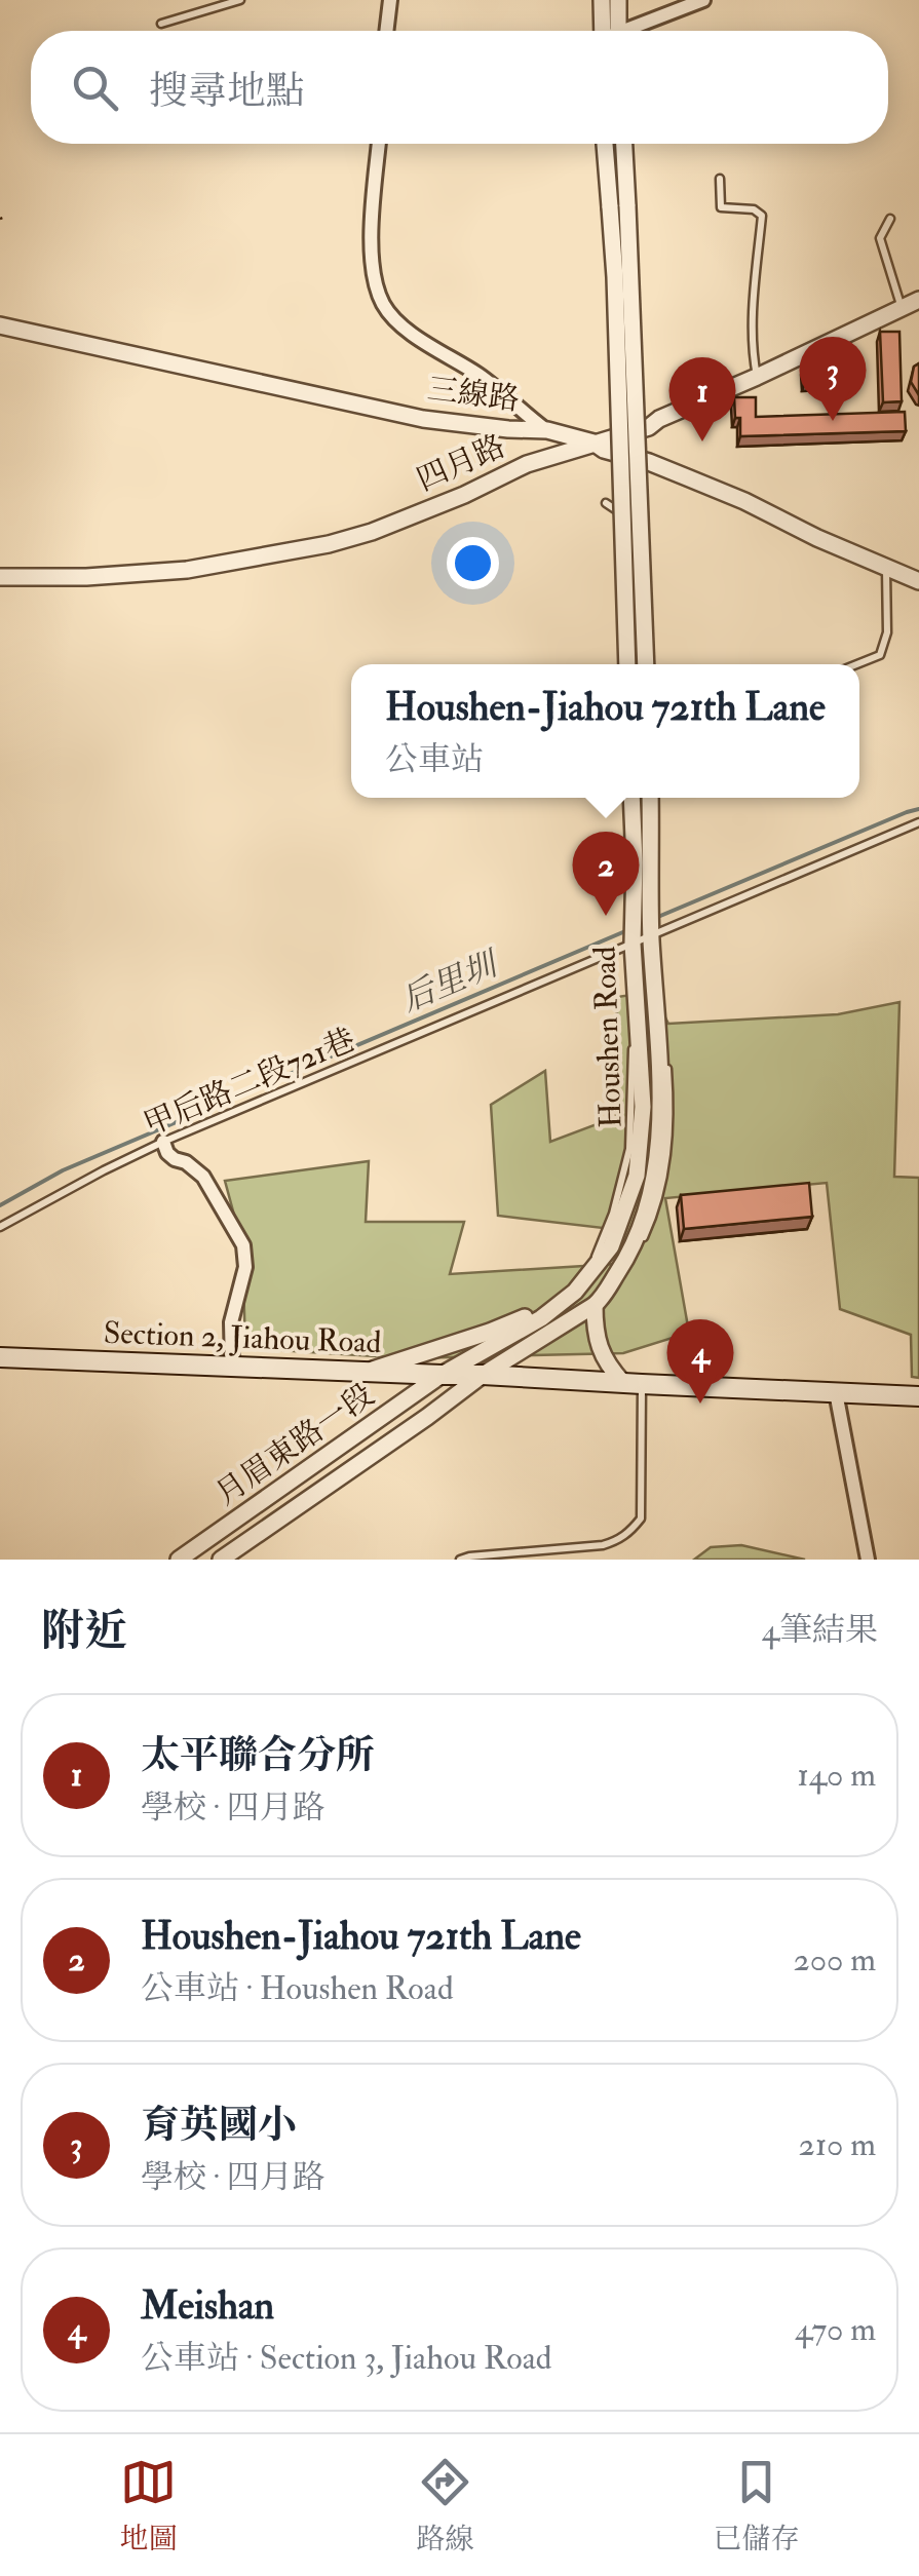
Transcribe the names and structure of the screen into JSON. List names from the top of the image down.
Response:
{
  "streets": {
    "main road": ["Section 2, Jiahou Road"],
    "street": [
      "三線路",
      "四月路",
      "Houshen Road",
      "月眉東路一段"
    ],
    "lane": ["甲后路二段721巷"]
  },
  "crossings": [
    ["三線路", "四月路"],
    ["Houshen Road", "甲后路二段721巷"],
    ["Houshen Road", "Section 2, Jiahou Road"],
    ["Houshen Road", "月眉東路一段"],
    ["Section 2, Jiahou Road", "月眉東路一段"]
  ],
  "water": ["后里圳"],
  "page": {
    "search": "搜尋地點",
    "pins": [
      "3",
      "1",
      "2",
      "4"
    ],
    "popup": ["Houshen-Jiahou 721th Lane", "公車站"],
    "heading": ["附近", "4筆結果"],
    "list": [
      {
        "mark": "1",
        "name": "太平聯合分所",
        "note": "學校 · 四月路",
        "value": "140 m"
      },
      {
        "mark": "2",
        "name": "Houshen-Jiahou 721th Lane",
        "note": "公車站 · Houshen Road",
        "value": "200 m"
      },
      {
        "mark": "3",
        "name": "育英國小",
        "note": "學校 · 四月路",
        "value": "210 m"
      },
      {
        "mark": "4",
        "name": "Meishan",
        "note": "公車站 · Section 3, Jiahou Road",
        "value": "470 m"
      }
    ],
    "nav": ["地圖", "路線", "已儲存"]
  }
}
